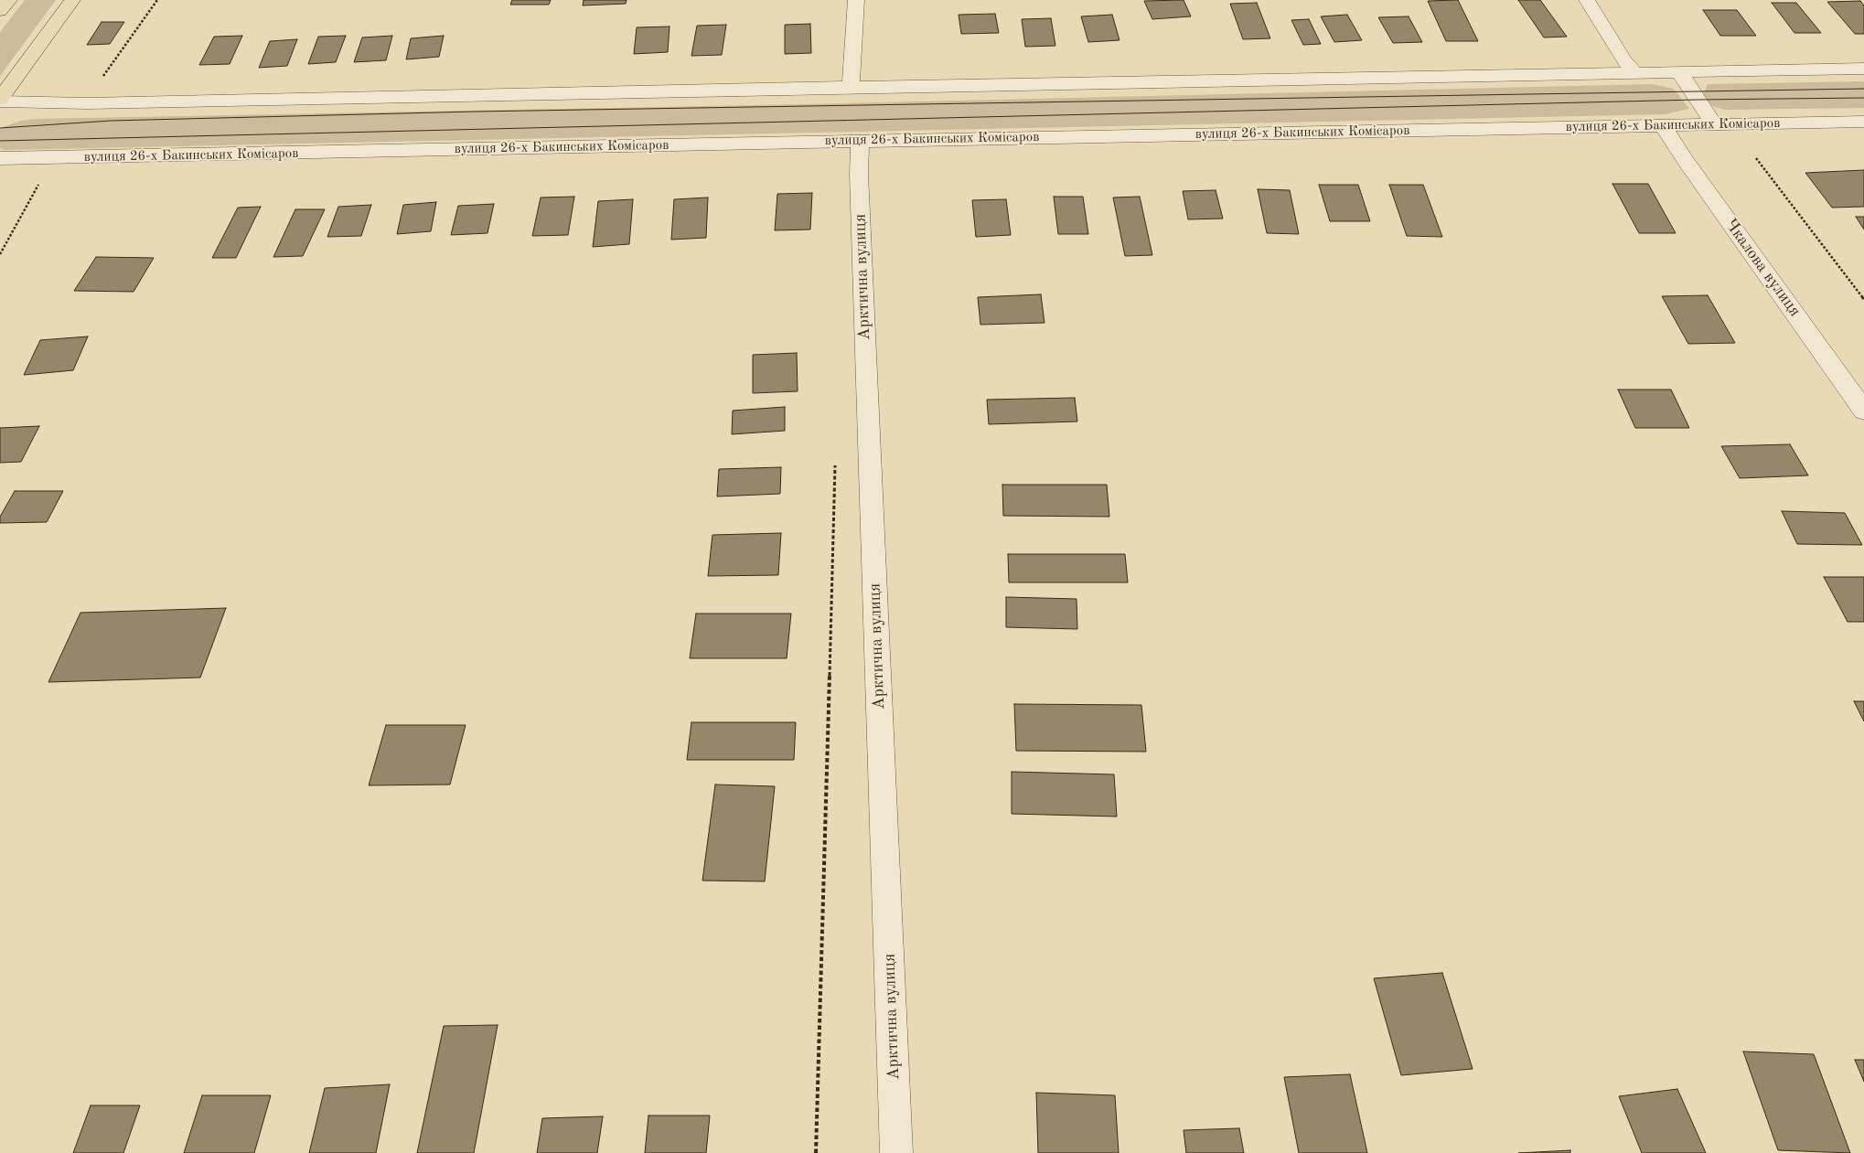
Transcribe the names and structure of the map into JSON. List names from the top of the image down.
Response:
{
  "streets": {
    "street": ["вулиця 26-х Бакинських Комісаров", "Чкалова вулиця", "Арктична вулиця"]
  },
  "crossings": [
    ["вулиця 26-х Бакинських Комісаров", "Чкалова вулиця"],
    ["вулиця 26-х Бакинських Комісаров", "Арктична вулиця"]
  ]
}
